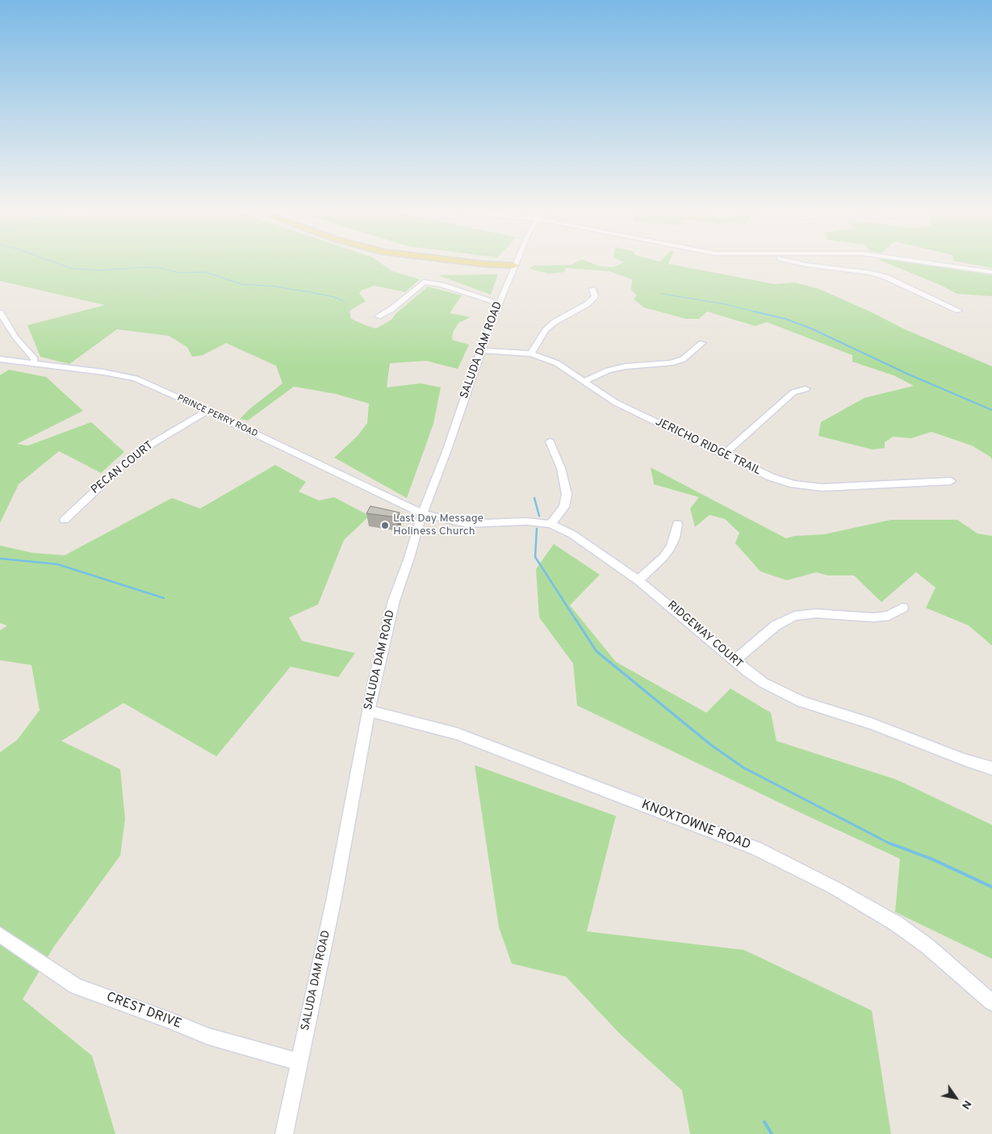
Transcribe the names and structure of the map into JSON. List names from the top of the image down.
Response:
{
  "streets": {
    "street": [
      "SALUDA DAM ROAD",
      "PRINCE PERRY ROAD",
      "JERICHO RIDGE TRAIL",
      "PECAN COURT",
      "RIDGEWAY COURT",
      "KNOXTOWNE ROAD",
      "CREST DRIVE"
    ]
  },
  "crossings": [
    ["SALUDA DAM ROAD", "PRINCE PERRY ROAD"],
    ["SALUDA DAM ROAD", "JERICHO RIDGE TRAIL"],
    ["SALUDA DAM ROAD", "RIDGEWAY COURT"],
    ["SALUDA DAM ROAD", "KNOXTOWNE ROAD"],
    ["SALUDA DAM ROAD", "CREST DRIVE"],
    ["PRINCE PERRY ROAD", "PECAN COURT"],
    ["PRINCE PERRY ROAD", "RIDGEWAY COURT"]
  ],
  "places": ["Last Day Message Holiness Church"],
  "north": "bottom right"
}
